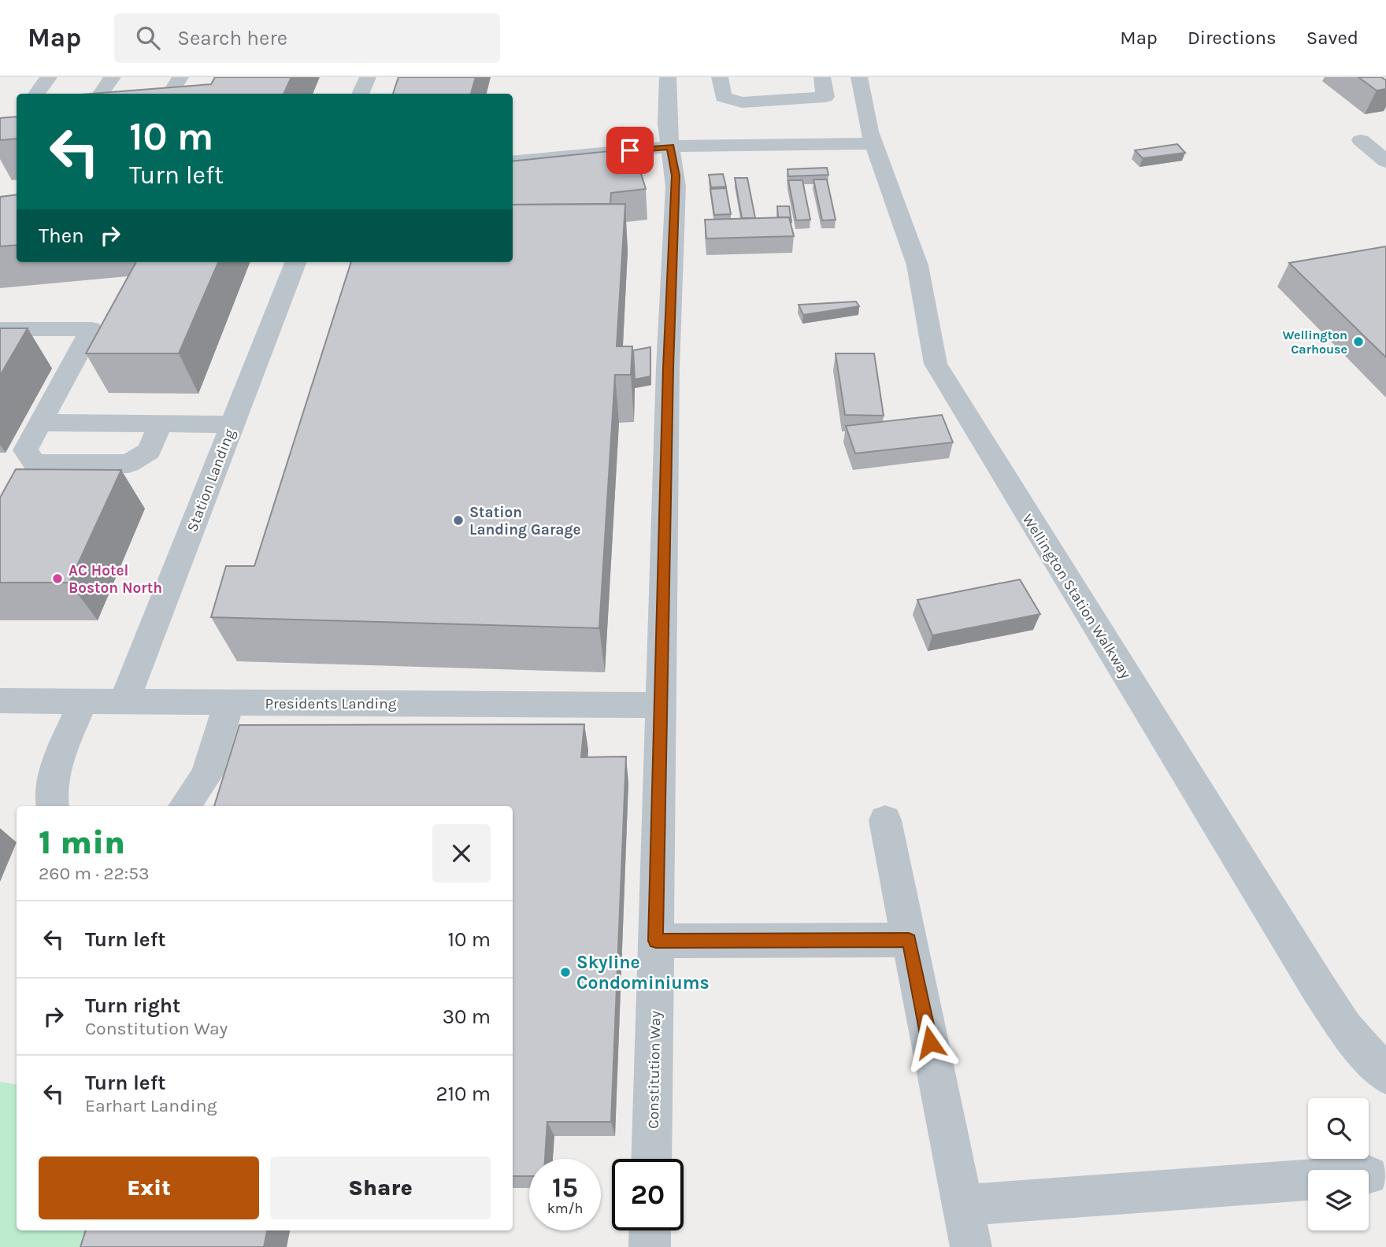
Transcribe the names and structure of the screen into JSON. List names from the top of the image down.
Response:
{
  "streets": {
    "street": [
      "Station Landing",
      "Wellington Station Walkway",
      "Presidents Landing",
      "Constitution Way"
    ]
  },
  "crossings": [
    ["Station Landing", "Presidents Landing"],
    ["Presidents Landing", "Constitution Way"]
  ],
  "places": [
    "Wellington Carhouse",
    "Station Landing Garage",
    "AC Hotel Boston North",
    "Skyline Condominiums"
  ],
  "page": {
    "header": "Map",
    "search": "Search here",
    "nav": ["Map", "Directions", "Saved"],
    "turn": ["10 m", "Turn left"],
    "then": "Then",
    "heading": ["1 min", "260 m · 22:53"],
    "list": [
      {
        "name": "Turn left",
        "value": "10 m"
      },
      {
        "name": "Turn right",
        "note": "Constitution Way",
        "value": "30 m"
      },
      {
        "name": "Turn left",
        "note": "Earhart Landing",
        "value": "210 m"
      }
    ],
    "buttons": ["Exit", "Share"],
    "speed": "15 km/h",
    "limit": "20"
  }
}
